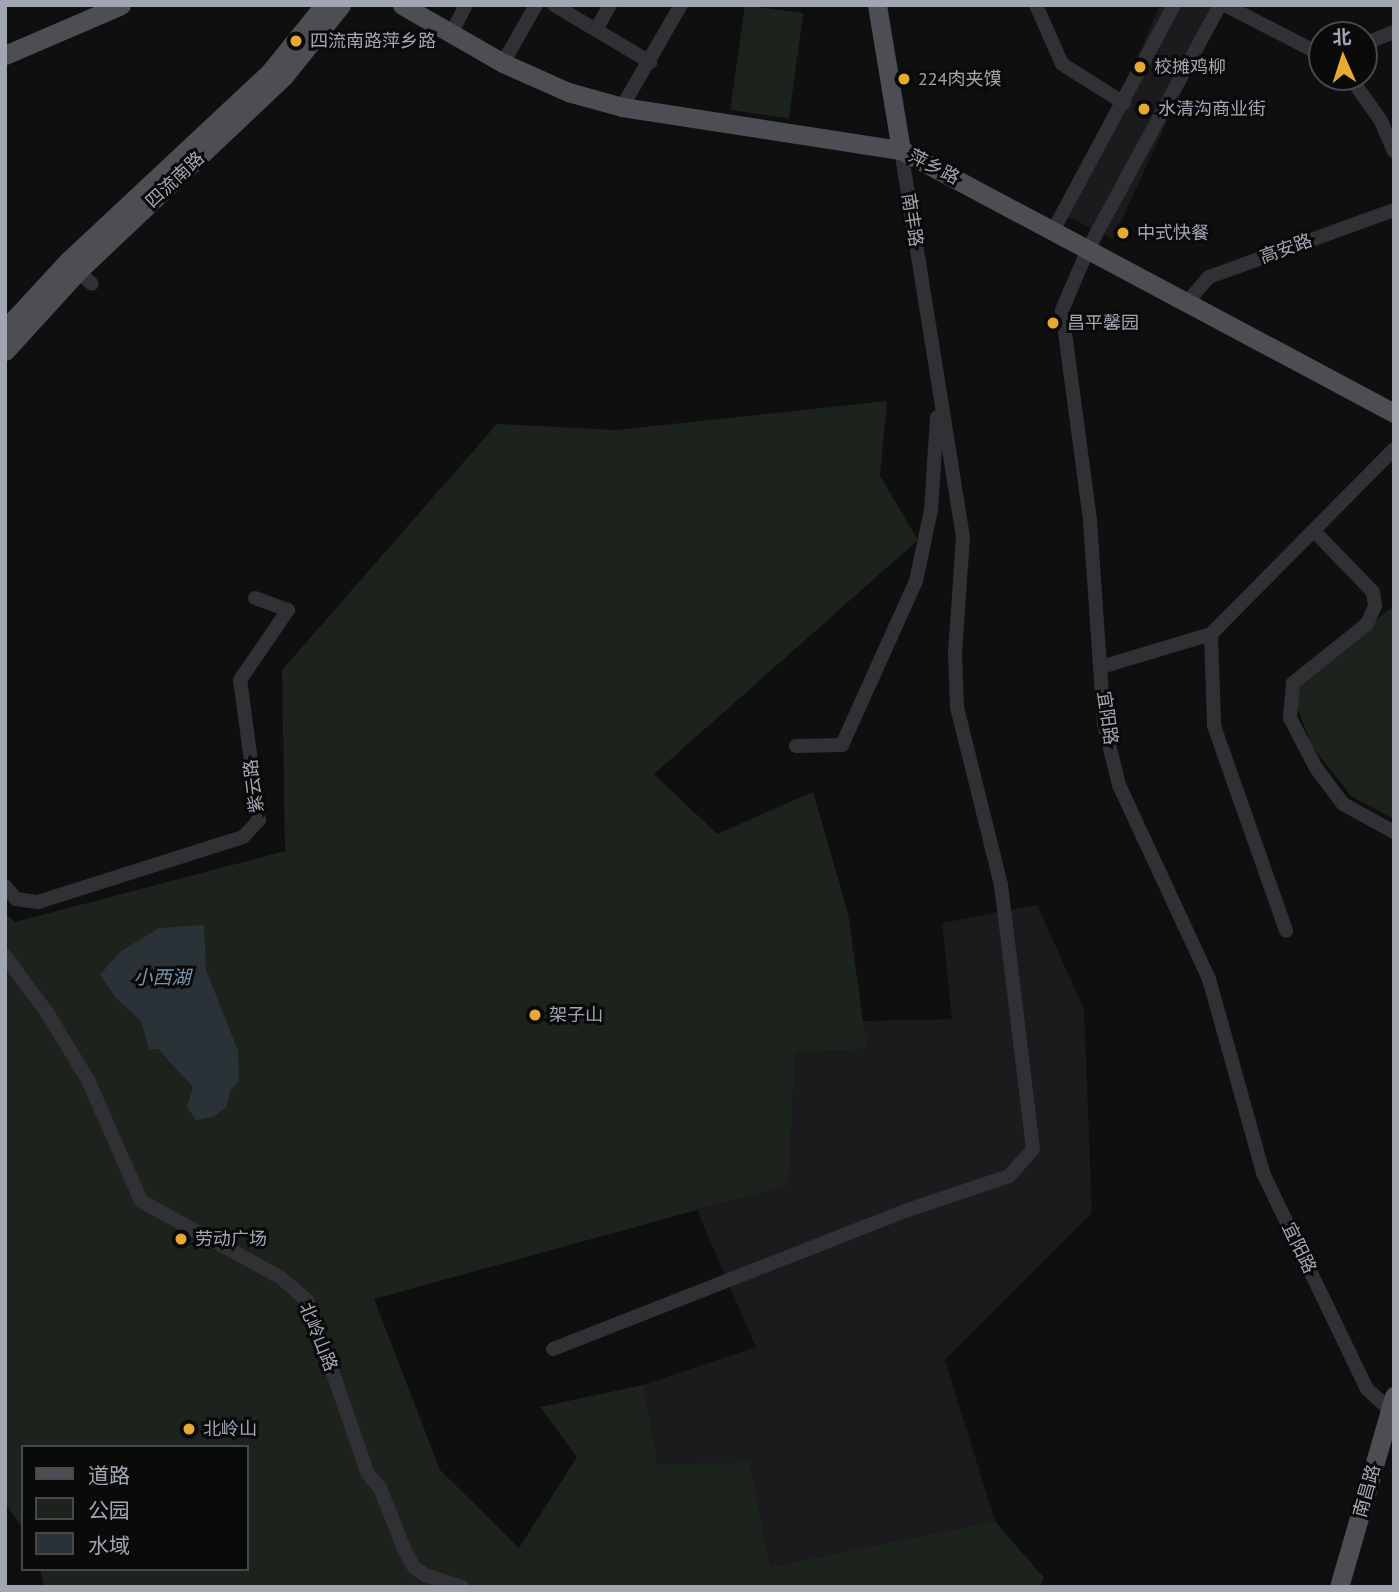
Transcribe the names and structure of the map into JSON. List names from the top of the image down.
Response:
{
  "streets": {
    "main road": [
      "萍乡路",
      "四流南路",
      "南丰路",
      "南昌路"
    ],
    "street": [
      "高安路",
      "宜阳路",
      "紫云路",
      "北岭山路"
    ]
  },
  "crossings": [
    ["萍乡路", "南丰路"],
    ["萍乡路", "高安路"],
    ["萍乡路", "宜阳路"],
    ["宜阳路", "南昌路"]
  ],
  "water": ["小西湖"],
  "places": [
    "四流南路萍乡路",
    "校摊鸡柳",
    "224肉夹馍",
    "水清沟商业街",
    "中式快餐",
    "昌平馨园",
    "架子山",
    "劳动广场",
    "北岭山"
  ],
  "legend": ["道路", "公园", "水域"],
  "north": "top"
}
